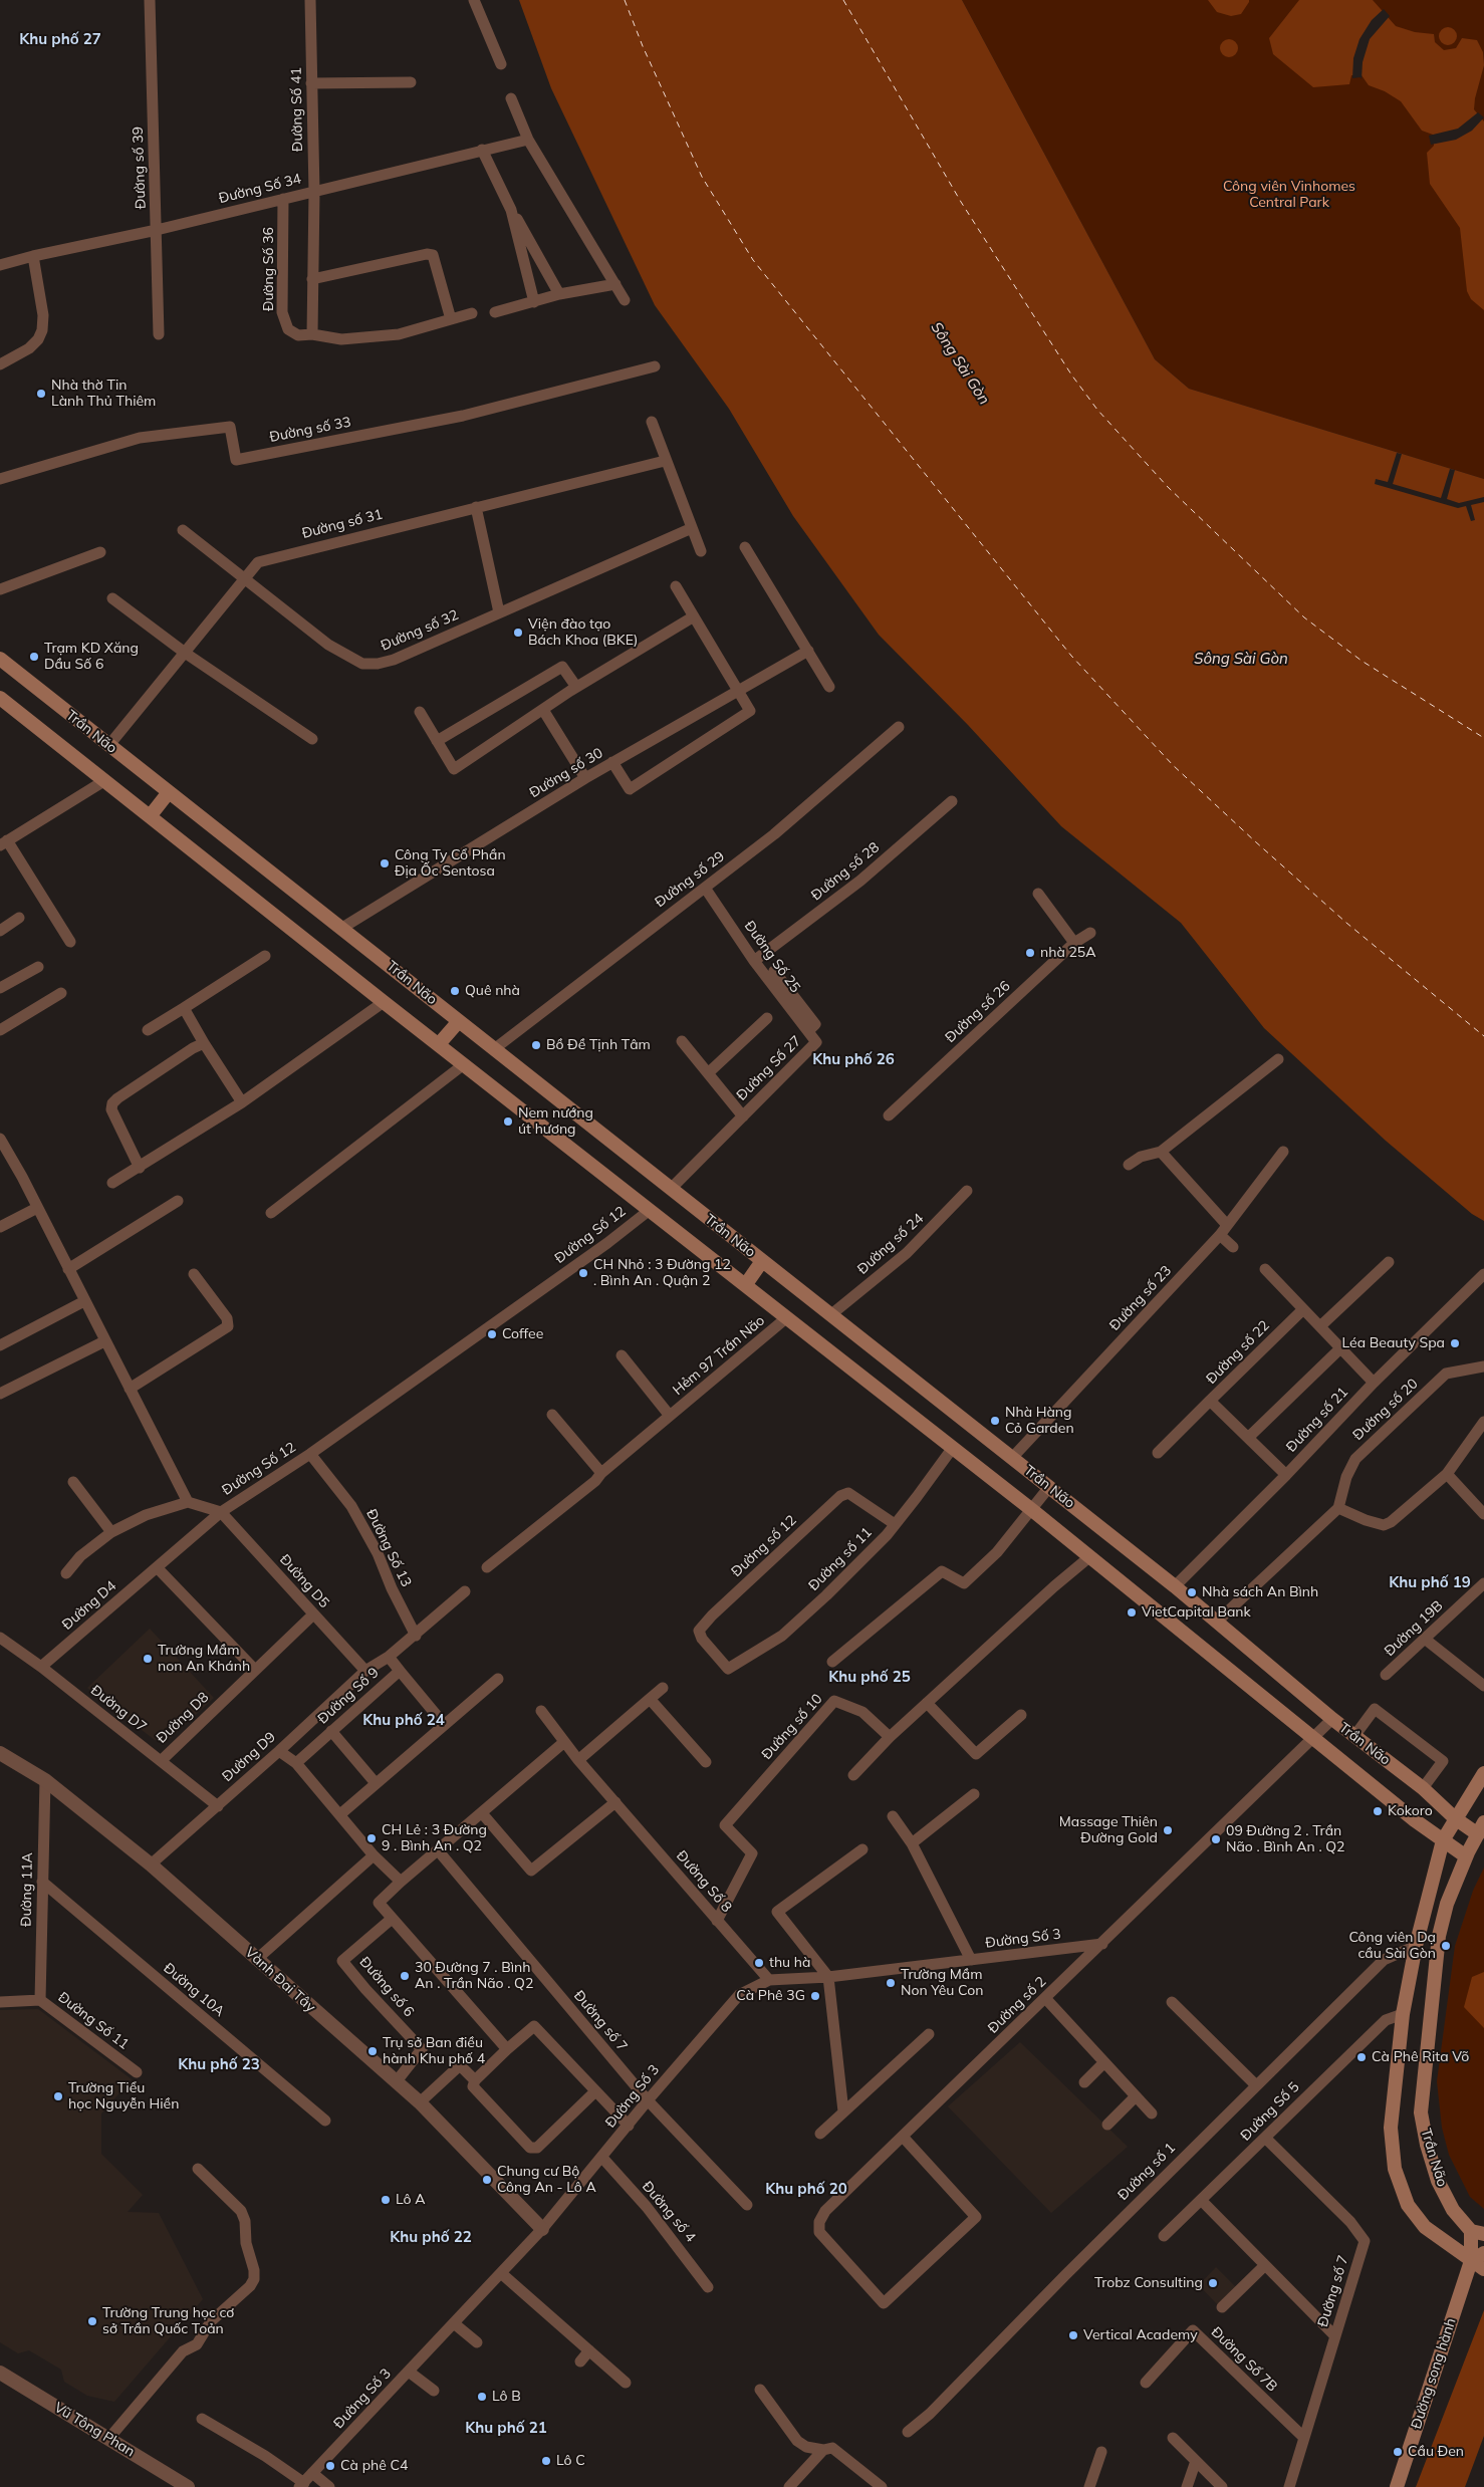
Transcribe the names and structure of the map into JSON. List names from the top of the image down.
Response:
{
  "streets": {
    "main road": ["Trần Não", "Đường song hành"],
    "street": [
      "Đường Số 41",
      "Đường số 39",
      "Đường Số 34",
      "Đường Số 36",
      "Đường số 33",
      "Đường số 31",
      "Đường số 32",
      "Đường số 30",
      "Đường số 28",
      "Đường số 29",
      "Đường Số 25",
      "Đường số 26",
      "Đường Số 27",
      "Đường Số 12",
      "Đường số 24",
      "Đường số 23",
      "Đường số 22",
      "Hẻm 97 Trần Não",
      "Đường số 20",
      "Đường số 21",
      "Đường số 12",
      "Đường Số 13",
      "Đường số 11",
      "Đường D5",
      "Đường D4",
      "Đường 19B",
      "Đường Số 9",
      "Đường D7",
      "Đường D8",
      "Đường số 10",
      "Đường D9",
      "Đường Số 8",
      "Đường 11A",
      "Đường Số 3",
      "Vành Đai Tây",
      "Đường số 6",
      "Đường 10A",
      "Đường số 2",
      "Đường Số 11",
      "Đường số 7",
      "Đường Số 5",
      "Đường số 1",
      "Đường số 4",
      "Đường Số 7B",
      "Vũ Tông Phan"
    ]
  },
  "crossings": [
    ["Đường Số 41", "Đường Số 34"],
    ["Đường Số 41", "Đường Số 36"],
    ["Đường số 39", "Đường Số 34"],
    ["Đường Số 34", "Đường Số 36"],
    ["Đường số 31", "Đường số 32"],
    ["Đường số 31", "Trần Não"],
    ["Trần Não", "Đường số 30"],
    ["Trần Não", "Đường số 29"],
    ["Trần Não", "Đường Số 27"],
    ["Trần Não", "Đường Số 12"],
    ["Trần Não", "Đường số 24"],
    ["Trần Não", "Đường số 23"],
    ["Trần Não", "Hẻm 97 Trần Não"],
    ["Trần Não", "Đường số 21"],
    ["Trần Não", "Đường số 11"],
    ["Trần Não", "Đường số 2"],
    ["Trần Não", "Đường song hành"],
    ["Đường số 28", "Đường Số 25"],
    ["Đường số 29", "Đường Số 25"],
    ["Đường Số 25", "Đường Số 27"],
    ["Đường Số 12", "Đường Số 13"],
    ["Đường Số 12", "Đường D5"],
    ["Đường Số 12", "Đường D4"],
    ["Đường số 22", "Đường số 21"],
    ["Đường số 12", "Đường số 11"],
    ["Đường Số 13", "Đường Số 9"],
    ["Đường D5", "Đường D4"],
    ["Đường D5", "Đường D8"],
    ["Đường D5", "Đường D9"],
    ["Đường D4", "Đường D7"],
    ["Đường Số 9", "Đường D9"],
    ["Đường D7", "Đường D8"],
    ["Đường D7", "Đường D9"],
    ["Đường số 10", "Đường Số 8"],
    ["Đường D9", "Vành Đai Tây"],
    ["Đường Số 8", "Đường Số 3"],
    ["Đường 11A", "Vành Đai Tây"],
    ["Đường 11A", "Đường 10A"],
    ["Đường 11A", "Đường Số 11"],
    ["Đường Số 3", "Vành Đai Tây"],
    ["Đường Số 3", "Đường số 2"],
    ["Đường Số 3", "Đường số 7"],
    ["Đường Số 3", "Đường số 4"],
    ["Vành Đai Tây", "Đường số 6"],
    ["Đường số 7", "Đường Số 5"],
    ["Đường số 7", "Đường Số 7B"]
  ],
  "districts": [
    "Khu phố 27",
    "Khu phố 26",
    "Khu phố 19",
    "Khu phố 25",
    "Khu phố 24",
    "Khu phố 23",
    "Khu phố 20",
    "Khu phố 22",
    "Khu phố 21"
  ],
  "water": ["Sông Sài Gòn"],
  "parks": ["Công viên Vinhomes Central Park"],
  "places": [
    "Nhà thờ Tin Lành Thủ Thiêm",
    "Viện đào tạo Bách Khoa (BKE)",
    "Trạm KD Xăng Dầu Số 6",
    "Công Ty Cổ Phần Địa Ốc Sentosa",
    "nhà 25A",
    "Quê nhà",
    "Bồ Đề Tịnh Tâm",
    "Nem nướng út hương",
    "CH Nhỏ : 3 Đường 12 . Bình An . Quận 2",
    "Coffee",
    "Léa Beauty Spa",
    "Nhà Hàng Cỏ Garden",
    "Nhà sách An Bình",
    "VietCapital Bank",
    "Trường Mầm non An Khánh",
    "Kokoro",
    "Massage Thiên Đường Gold",
    "CH Lẻ : 3 Đường 9 . Bình An . Q2",
    "09 Đường 2 . Trần Não . Bình An . Q2",
    "Công viên Dạ cầu Sài Gòn",
    "thu hà",
    "30 Đường 7 . Bình An . Trần Não . Q2",
    "Trường Mầm Non Yêu Con",
    "Cà Phê 3G",
    "Trụ sở Ban điều hành Khu phố 4",
    "Cà Phê Rita Võ",
    "Trường Tiểu học Nguyễn Hiền",
    "Chung cư Bộ Công An - Lô A",
    "Lô A",
    "Trobz Consulting",
    "Trường Trung học cơ sở Trần Quốc Toản",
    "Vertical Academy",
    "Lô B",
    "Cầu Đen",
    "Lô C",
    "Cà phê C4"
  ]
}
